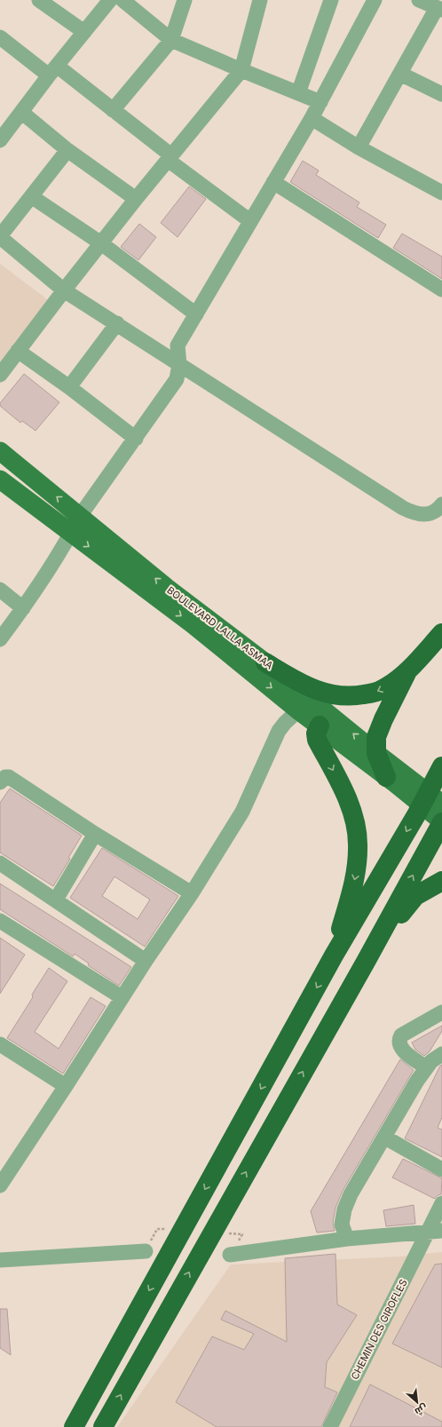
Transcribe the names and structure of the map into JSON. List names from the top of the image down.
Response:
{
  "streets": {
    "main road": ["BOULEVARD LALLA ASMAA"],
    "street": ["CHEMIN DES GIROFLES"]
  },
  "north": "bottom right"
}
